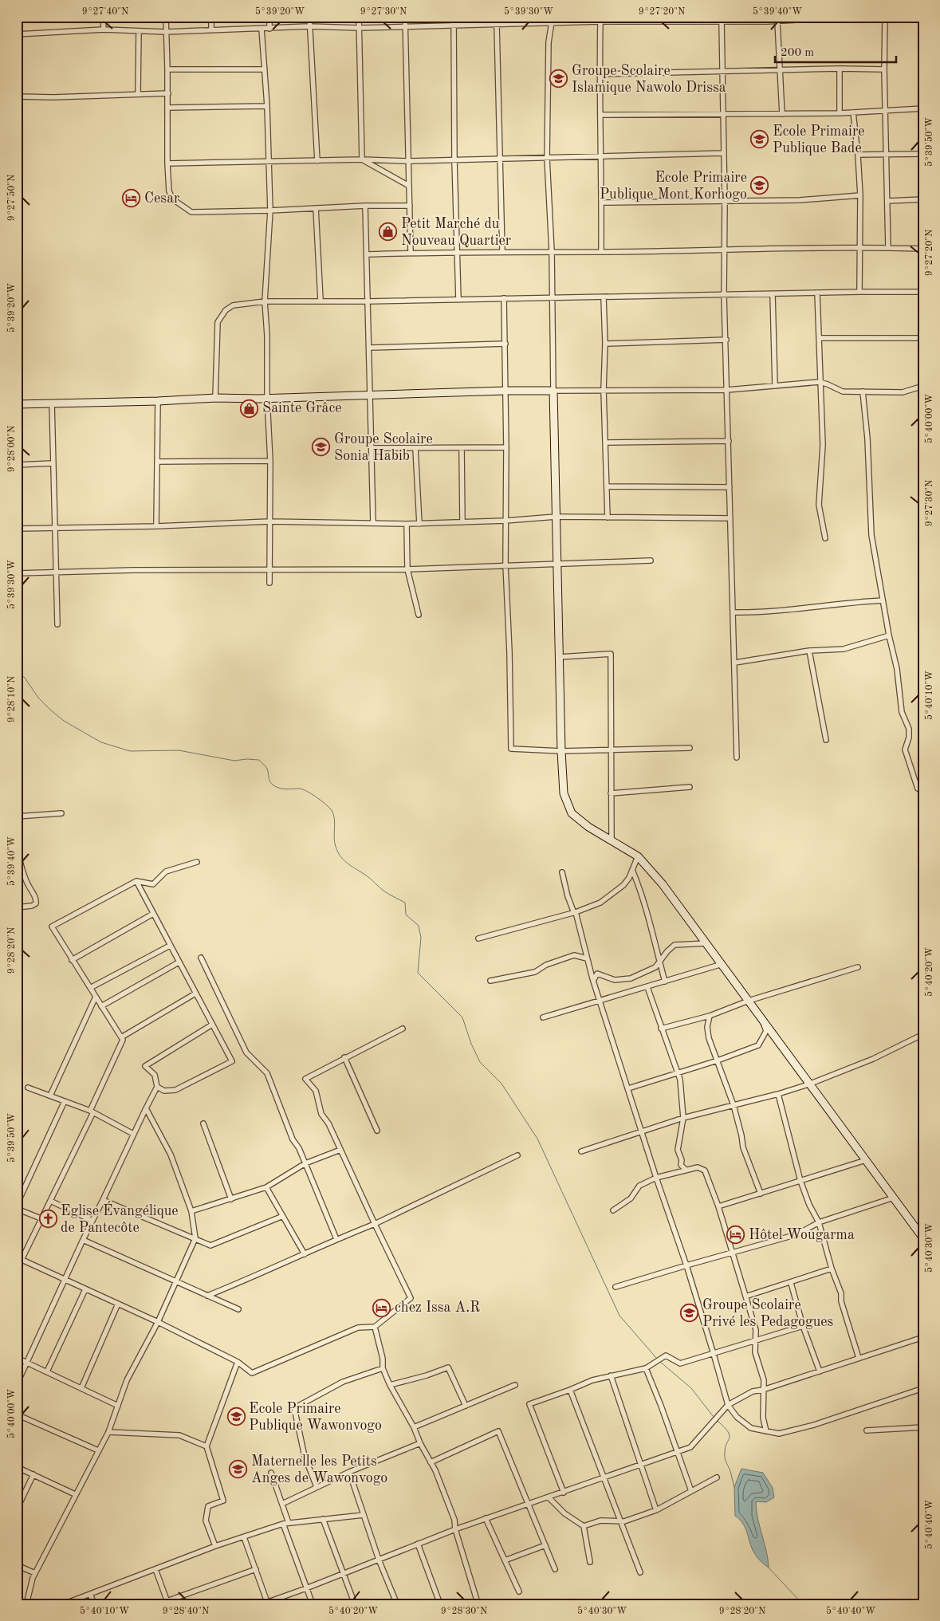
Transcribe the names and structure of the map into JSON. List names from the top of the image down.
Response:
{
  "places": {
    "school or university": [
      "Groupe Scolaire Islamique Nawolo Drissa",
      "Ecole Primaire Publique Bade",
      "Ecole Primaire Publique Mont Korhogo",
      "Groupe Scolaire Sonia Habib",
      "Groupe Scolaire Privé les Pedagogues",
      "Ecole Primaire Publique Wawonvogo",
      "Maternelle les Petits Anges de Wawonvogo"
    ],
    "hotel": ["Cesar", "Hôtel Wougarma", "chez Issa A.R"],
    "shop": ["Petit Marché du Nouveau Quartier", "Sainte Grâce"],
    "church": ["Eglise Évangélique de Pantecôte"]
  },
  "scale_bar": "200 m",
  "coordinates": [
    "9°27'40\"N",
    "5°39'20\"W",
    "9°27'30\"N",
    "5°39'30\"W",
    "9°27'20\"N",
    "5°39'40\"W",
    "5°39'50\"W",
    "9°27'50\"N",
    "5°40'00\"W",
    "9°28'00\"N",
    "5°40'10\"W",
    "9°28'10\"N",
    "9°28'20\"N",
    "5°40'20\"W",
    "5°40'30\"W",
    "5°40'40\"W",
    "9°28'40\"N",
    "9°28'30\"N"
  ]
}
